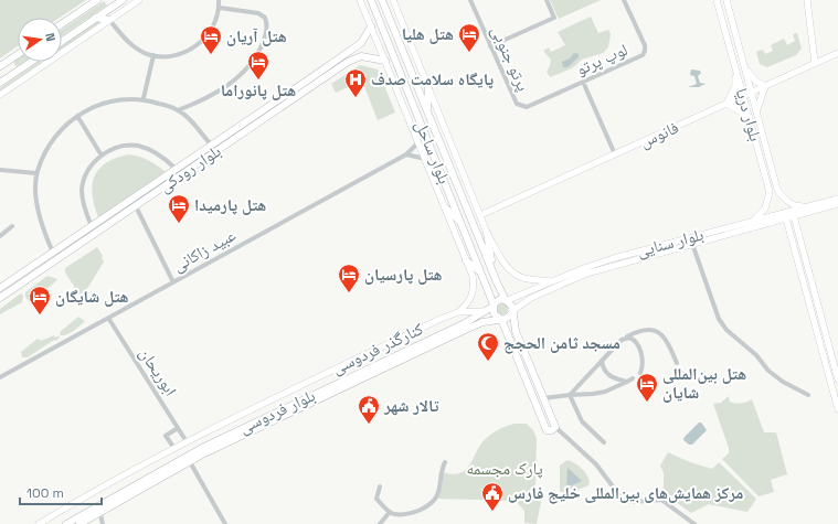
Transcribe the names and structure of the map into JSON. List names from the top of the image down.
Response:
{
  "streets": {
    "main road": ["بلوار ساحل", "بلوار رودکی", "بلوار فردوسی"],
    "street": [
      "پرتو جنوبی",
      "لوپ پرتو",
      "بلوار دریا",
      "فانوس",
      "بلوار سنایی",
      "عبید زاکانی",
      "کنارگذر فردوسی",
      "ابوریحان"
    ]
  },
  "crossings": [
    ["پرتو جنوبی", "لوپ پرتو"],
    ["بلوار دریا", "فانوس"],
    ["بلوار دریا", "بلوار سنایی"],
    ["بلوار ساحل", "بلوار سنایی"],
    ["بلوار ساحل", "بلوار فردوسی"],
    ["بلوار سنایی", "بلوار فردوسی"],
    ["عبید زاکانی", "ابوریحان"],
    ["کنارگذر فردوسی", "ابوریحان"],
    ["کنارگذر فردوسی", "بلوار فردوسی"]
  ],
  "parks": ["پارک مجسمه"],
  "places": {
    "hotel": [
      "هتل هلیا",
      "هتل آریان",
      "هتل پانوراما",
      "هتل پارمیدا",
      "هتل پارسیان",
      "هتل شایگان",
      "هتل بین‌المللی شایان"
    ],
    "hospital": ["پایگاه سلامت صدف"],
    "mosque": ["مسجد ثامن الحجج"],
    "public building": ["تالار شهر", "مرکز همایش‌های بین‌المللی خلیج فارس"]
  },
  "scale_bar": "100 m",
  "north": "right"
}
